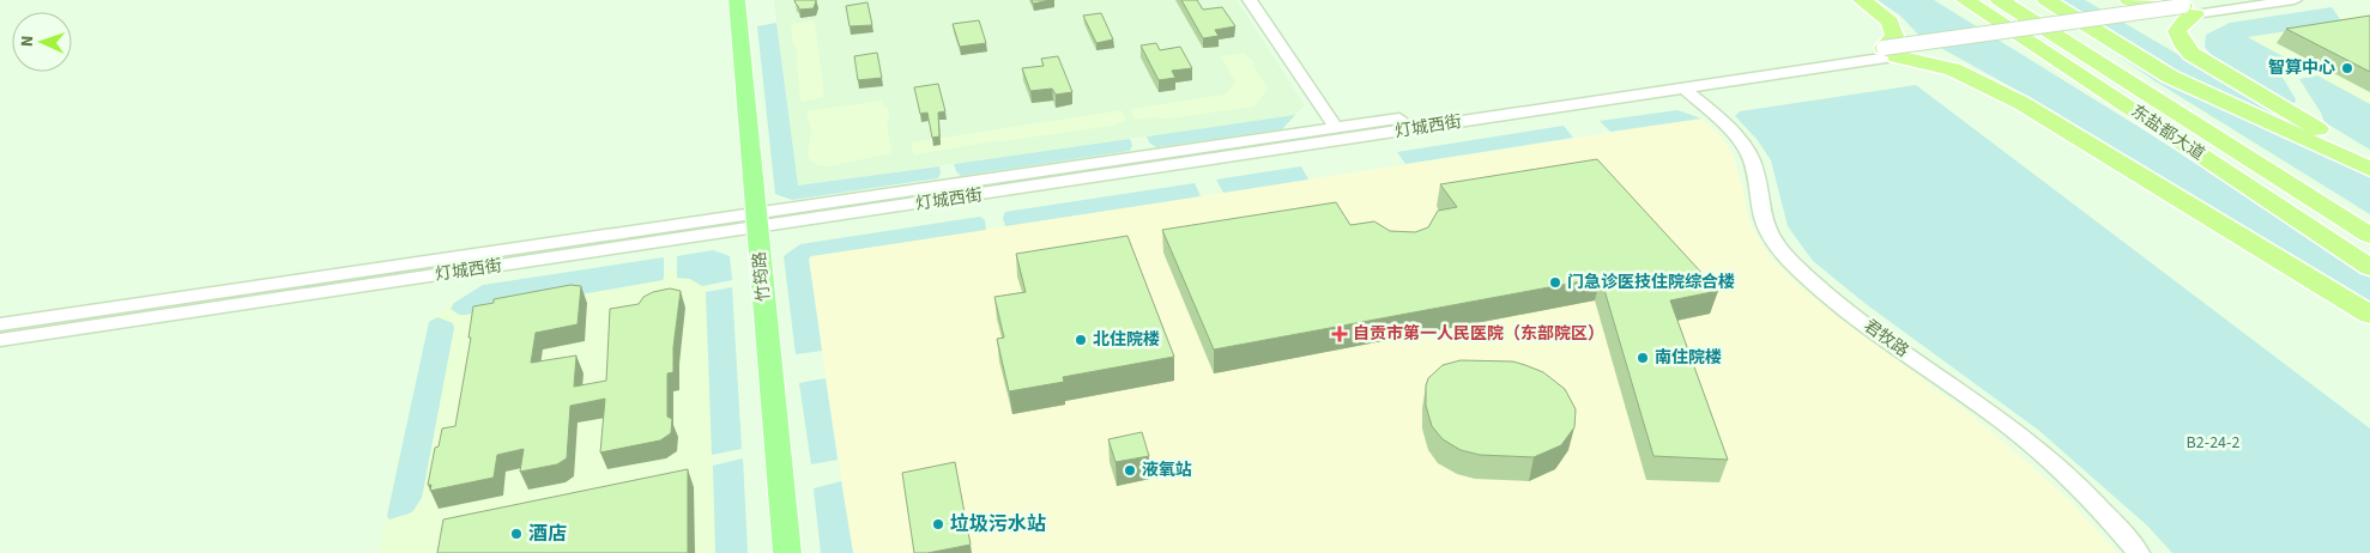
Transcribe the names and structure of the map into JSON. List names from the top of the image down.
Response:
{
  "streets": {
    "highway": ["东盐都大道"],
    "main road": ["竹筠路"],
    "street": ["灯城西街", "君牧路"]
  },
  "crossings": [
    ["灯城西街", "竹筠路"],
    ["灯城西街", "君牧路"]
  ],
  "parks": ["B2-24-2"],
  "places": {
    "other": [
      "智算中心",
      "门急诊医技住院综合楼",
      "北住院楼",
      "南住院楼",
      "液氧站",
      "垃圾污水站",
      "酒店"
    ],
    "health": ["自贡市第一人民医院（东部院区）"]
  },
  "north": "left"
}
